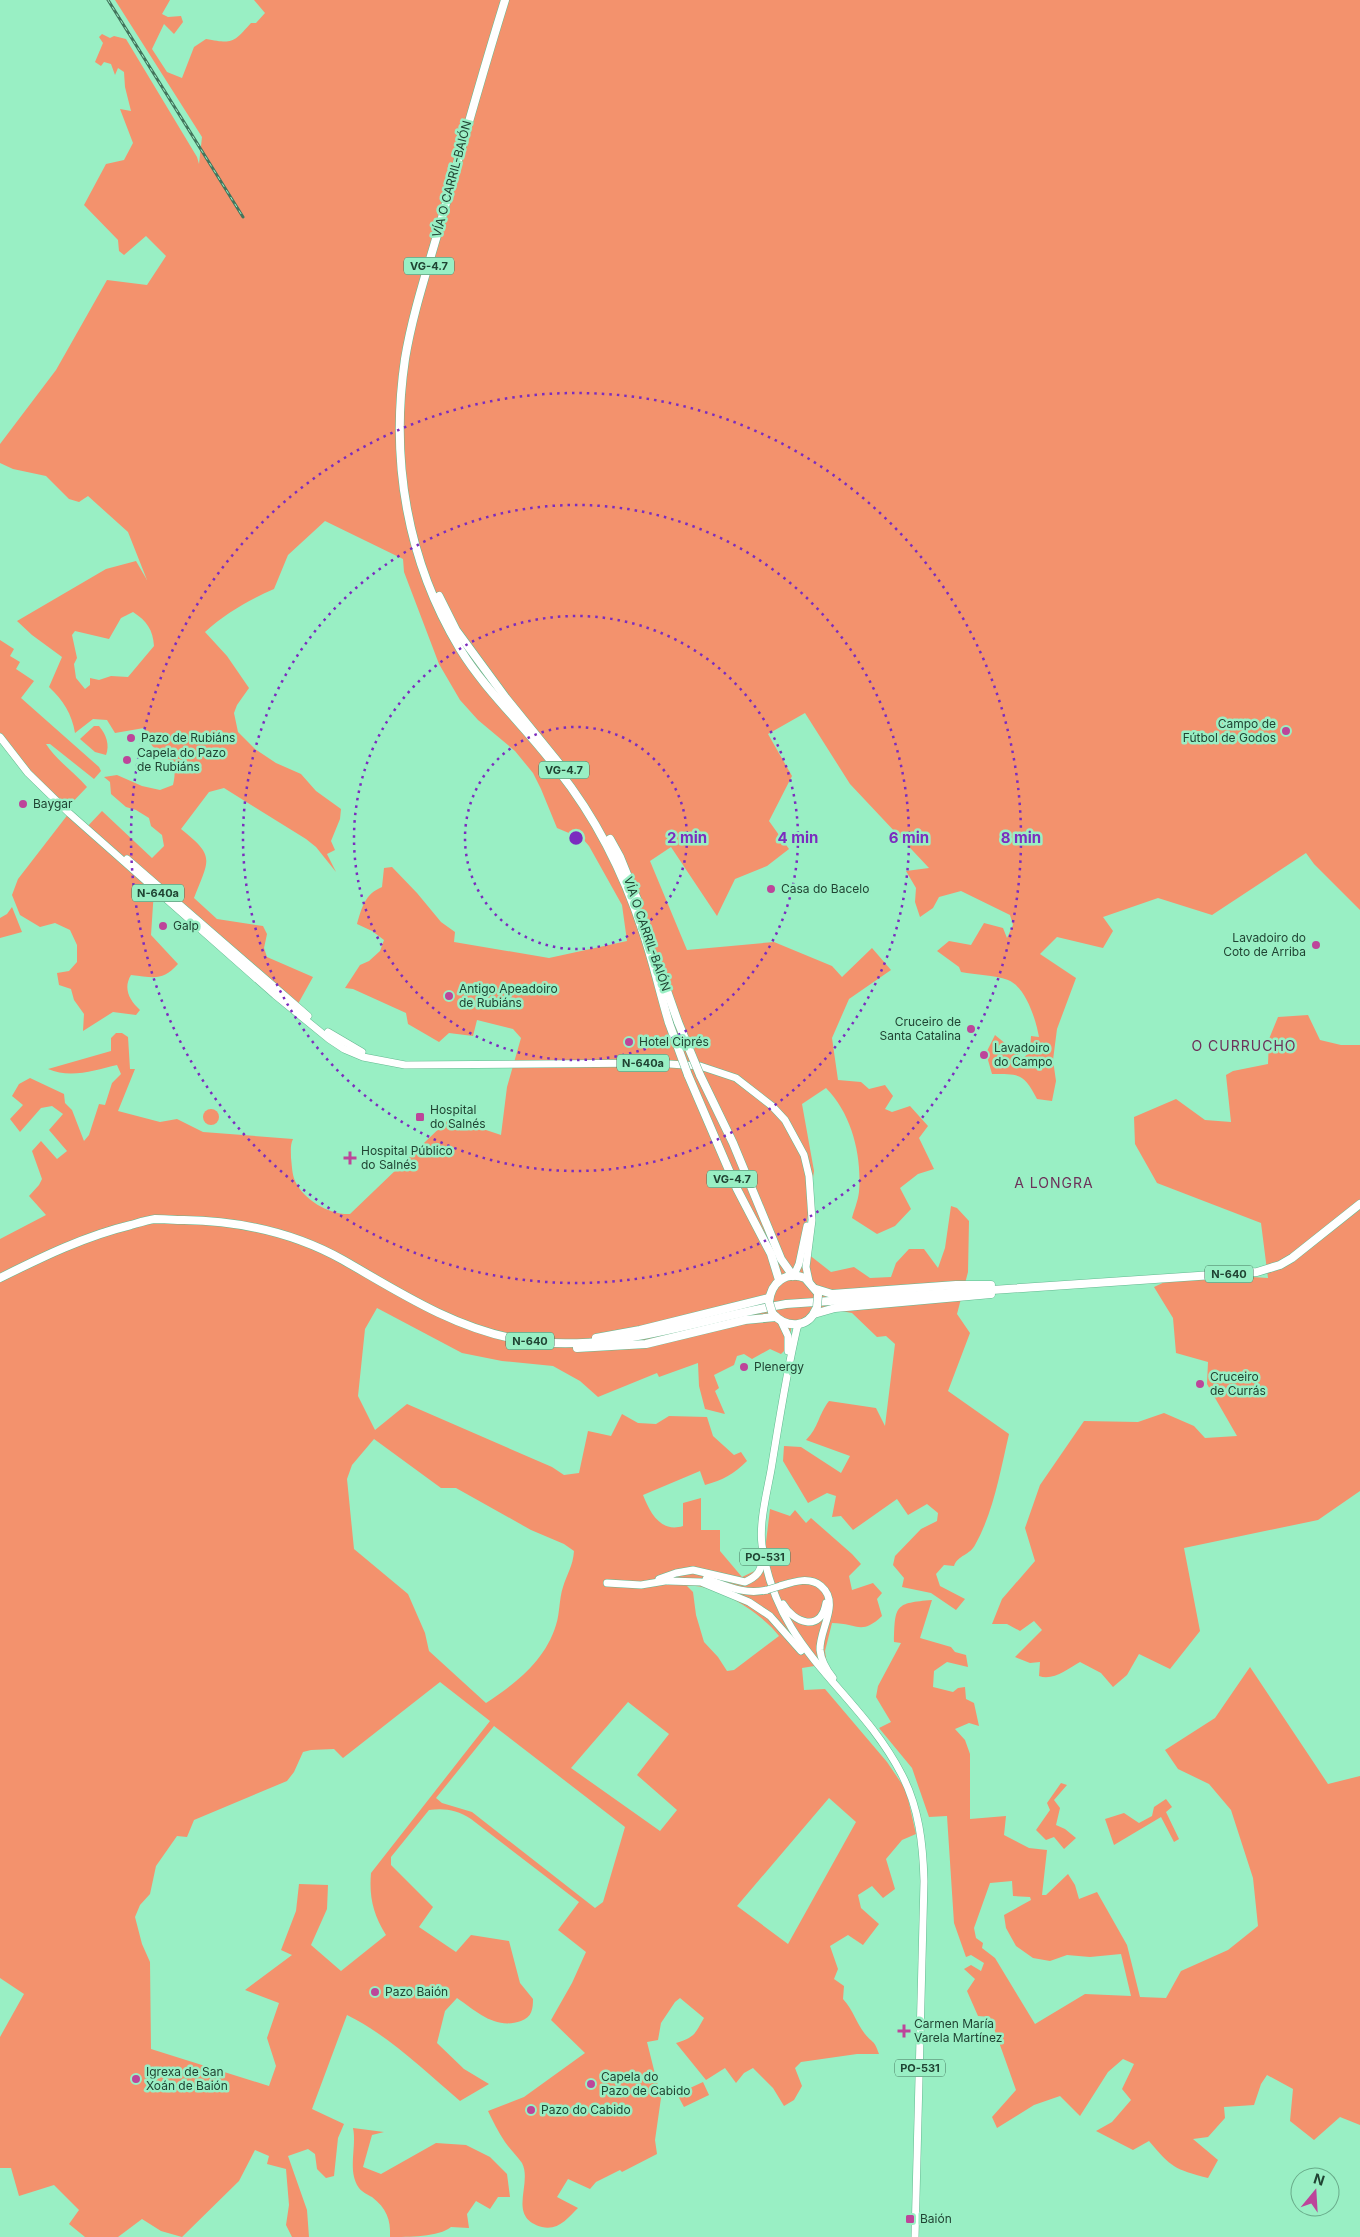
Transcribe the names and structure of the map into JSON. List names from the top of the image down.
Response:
{
  "streets": {
    "highway": ["VÍA O CARRIL-BAIÓN", "VG-4.7", "N-640"],
    "main road": ["N-640a", "PO-531"]
  },
  "crossings": [
    ["VÍA O CARRIL-BAIÓN", "N-640a"],
    ["VÍA O CARRIL-BAIÓN", "PO-531"],
    ["N-640a", "PO-531"]
  ],
  "districts": ["O CURRUCHO", "A LONGRA"],
  "places": {
    "other": [
      "Campo de Fútbol de Godos",
      "Pazo de Rubiáns",
      "Capela do Pazo de Rubiáns",
      "Baygar",
      "Casa do Bacelo",
      "Galp",
      "Lavadoiro do Coto de Arriba",
      "Antigo Apeadoiro de Rubiáns",
      "Cruceiro de Santa Catalina",
      "Hotel Ciprés",
      "Lavadoiro do Campo",
      "Plenergy",
      "Cruceiro de Currás",
      "Pazo Baión",
      "Igrexa de San Xoán de Baión",
      "Capela do Pazo de Cabido",
      "Pazo do Cabido"
    ],
    "transit": ["Hospital do Salnés", "Baión"],
    "health": ["Hospital Público do Salnés", "Carmen María Varela Martínez"]
  },
  "north": "top",
  "rings": [
    "2 min",
    "4 min",
    "6 min",
    "8 min"
  ]
}
